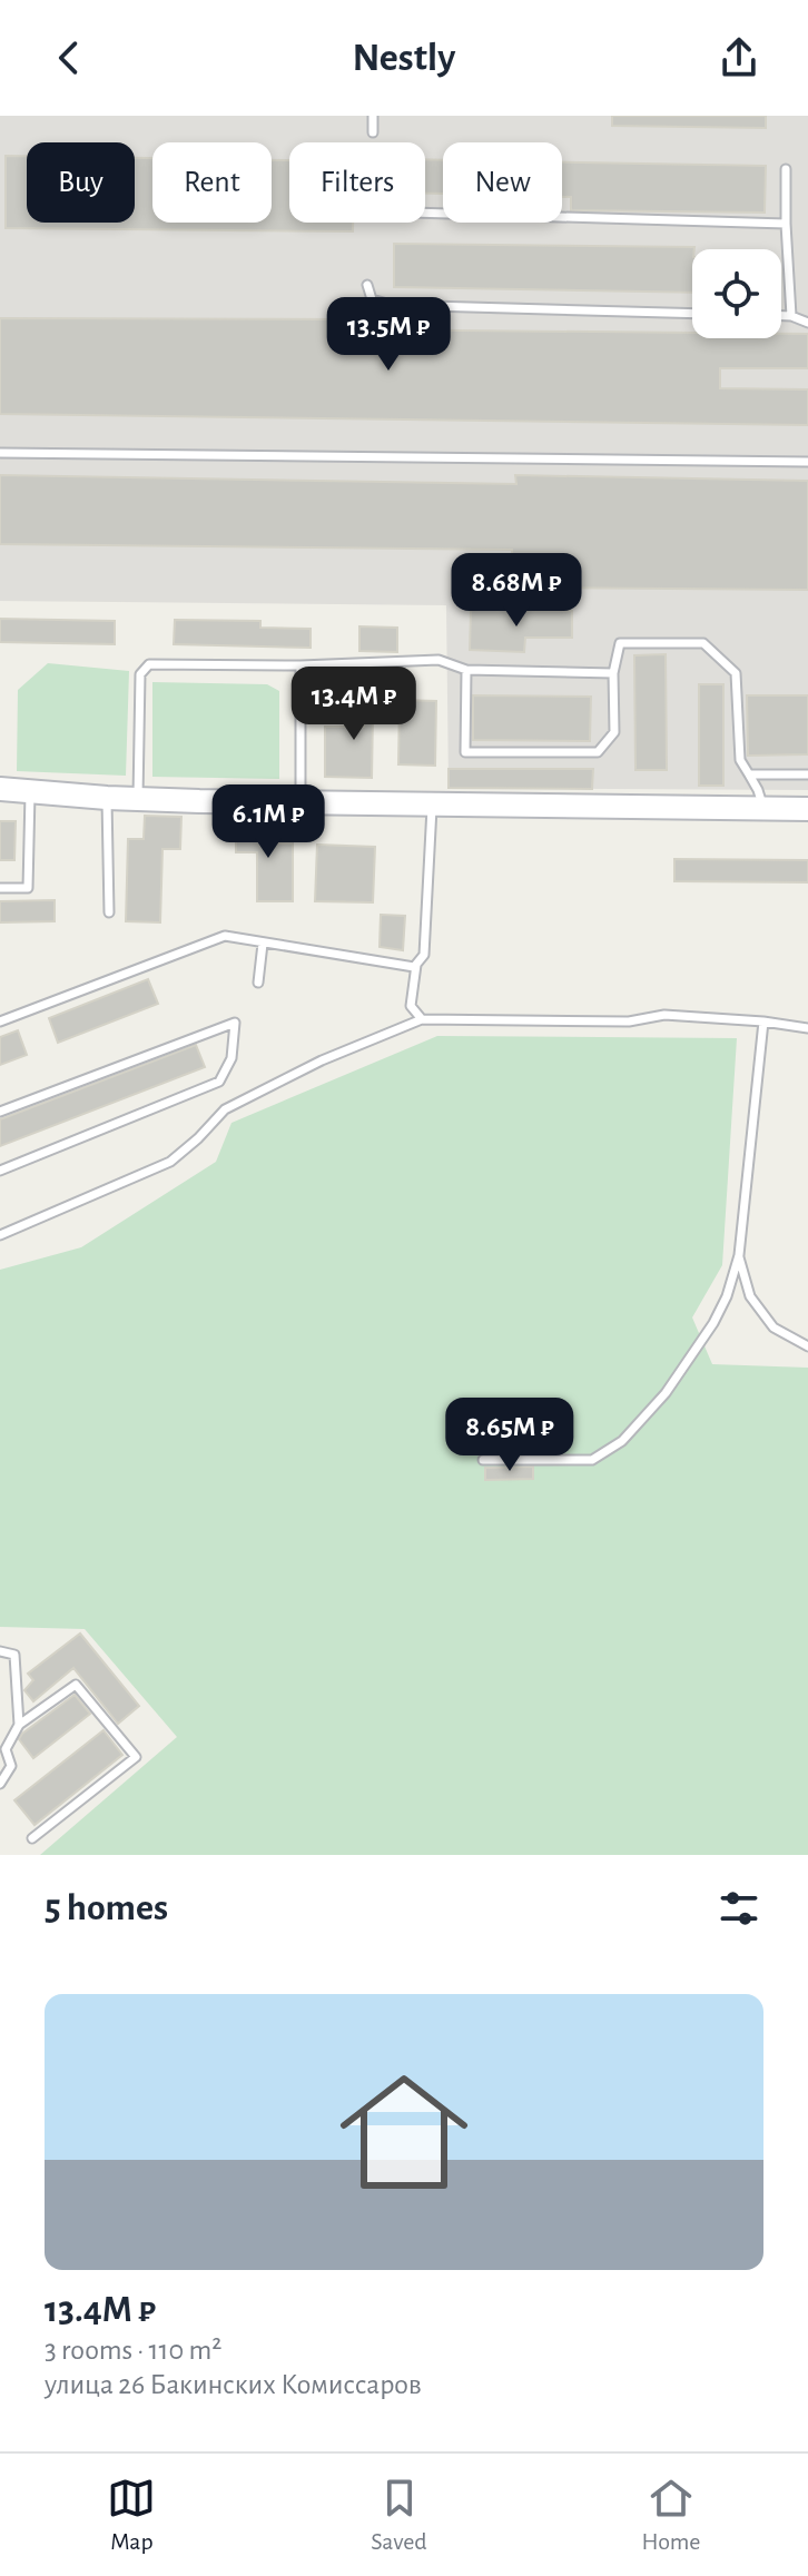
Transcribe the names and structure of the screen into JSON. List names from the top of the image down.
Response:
{
  "page": {
    "header": "Nestly",
    "chip": [
      "Buy",
      "Rent",
      "Filters",
      "New"
    ],
    "price": [
      "13.5M ₽",
      "8.68M ₽",
      "13.4M ₽",
      "6.1M ₽",
      "8.65M ₽"
    ],
    "heading": "5 homes",
    "list": [
      {
        "name": "13.4M ₽",
        "note": "3 rooms · 110 m² · улица 26 Бакинских Комиссаров"
      }
    ],
    "tabs": ["Map", "Saved", "Home"]
  }
}
